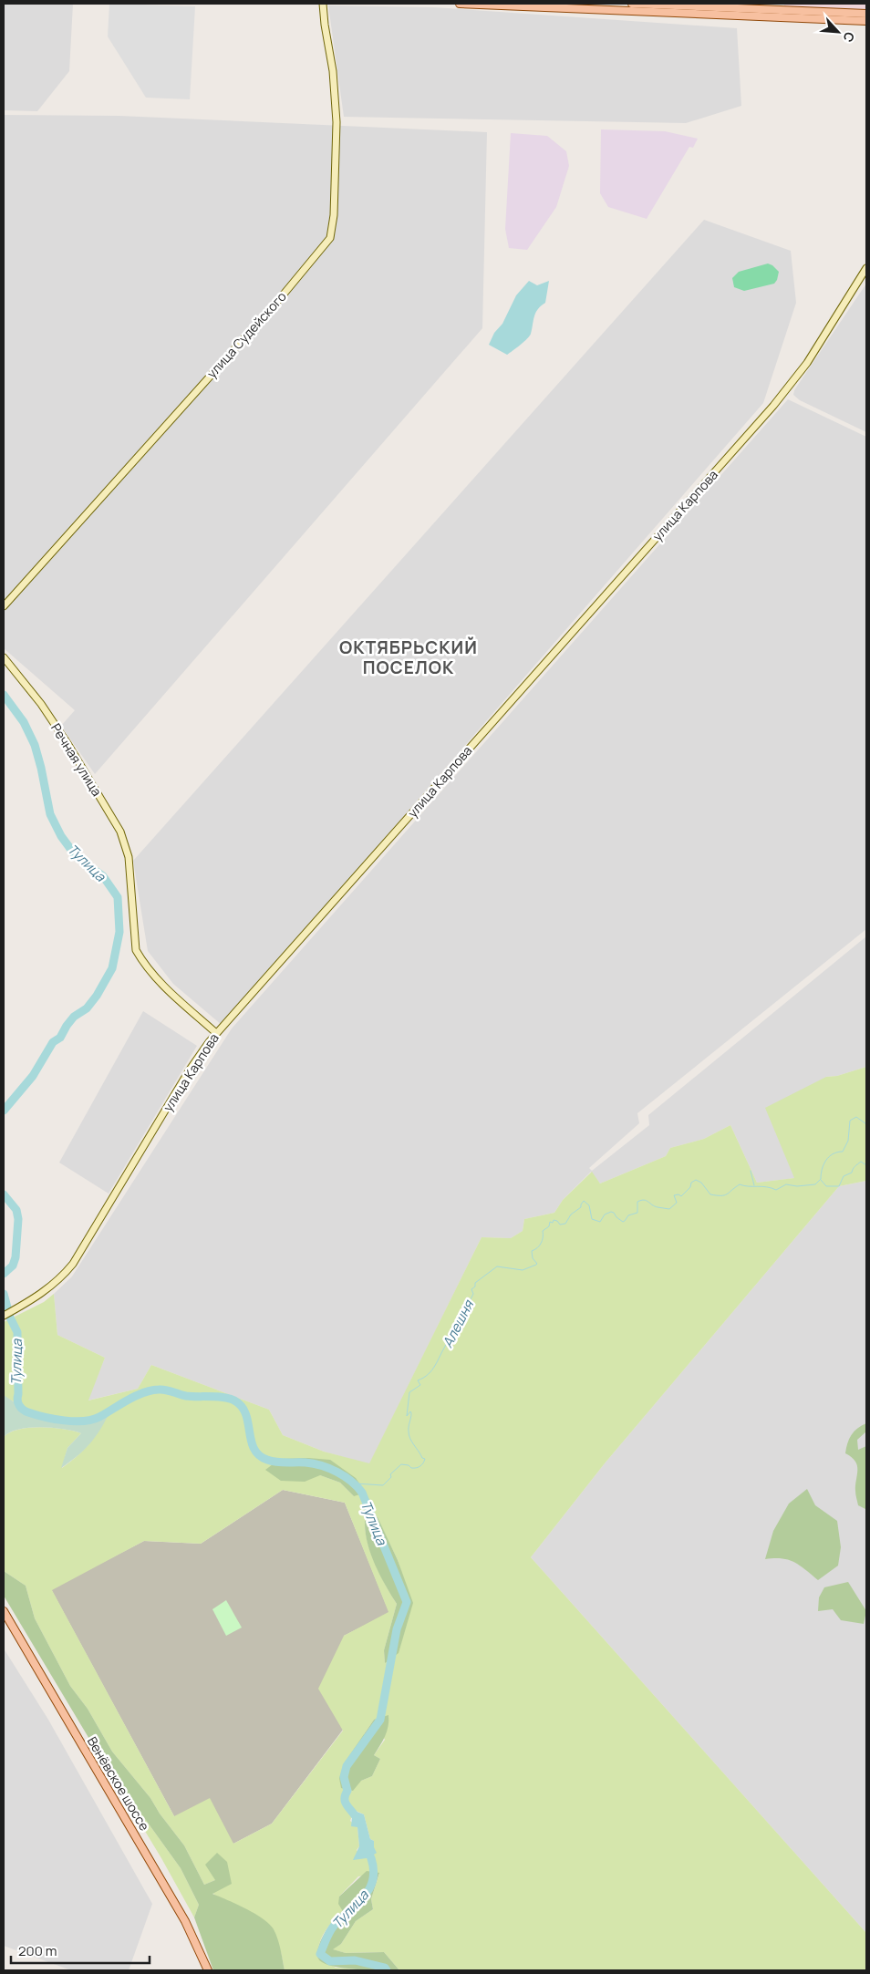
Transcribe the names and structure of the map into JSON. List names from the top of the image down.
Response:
{
  "streets": {
    "main road": [
      "улица Судейского",
      "улица Карпова",
      "Речная улица",
      "Венёвское шоссе"
    ]
  },
  "crossings": [
    ["улица Карпова", "Речная улица"]
  ],
  "districts": ["ОКТЯБРЬСКИЙ ПОСЕЛОК"],
  "water": ["Тулица", "Алешня"],
  "scale_bar": "200 m",
  "north": "bottom right"
}
